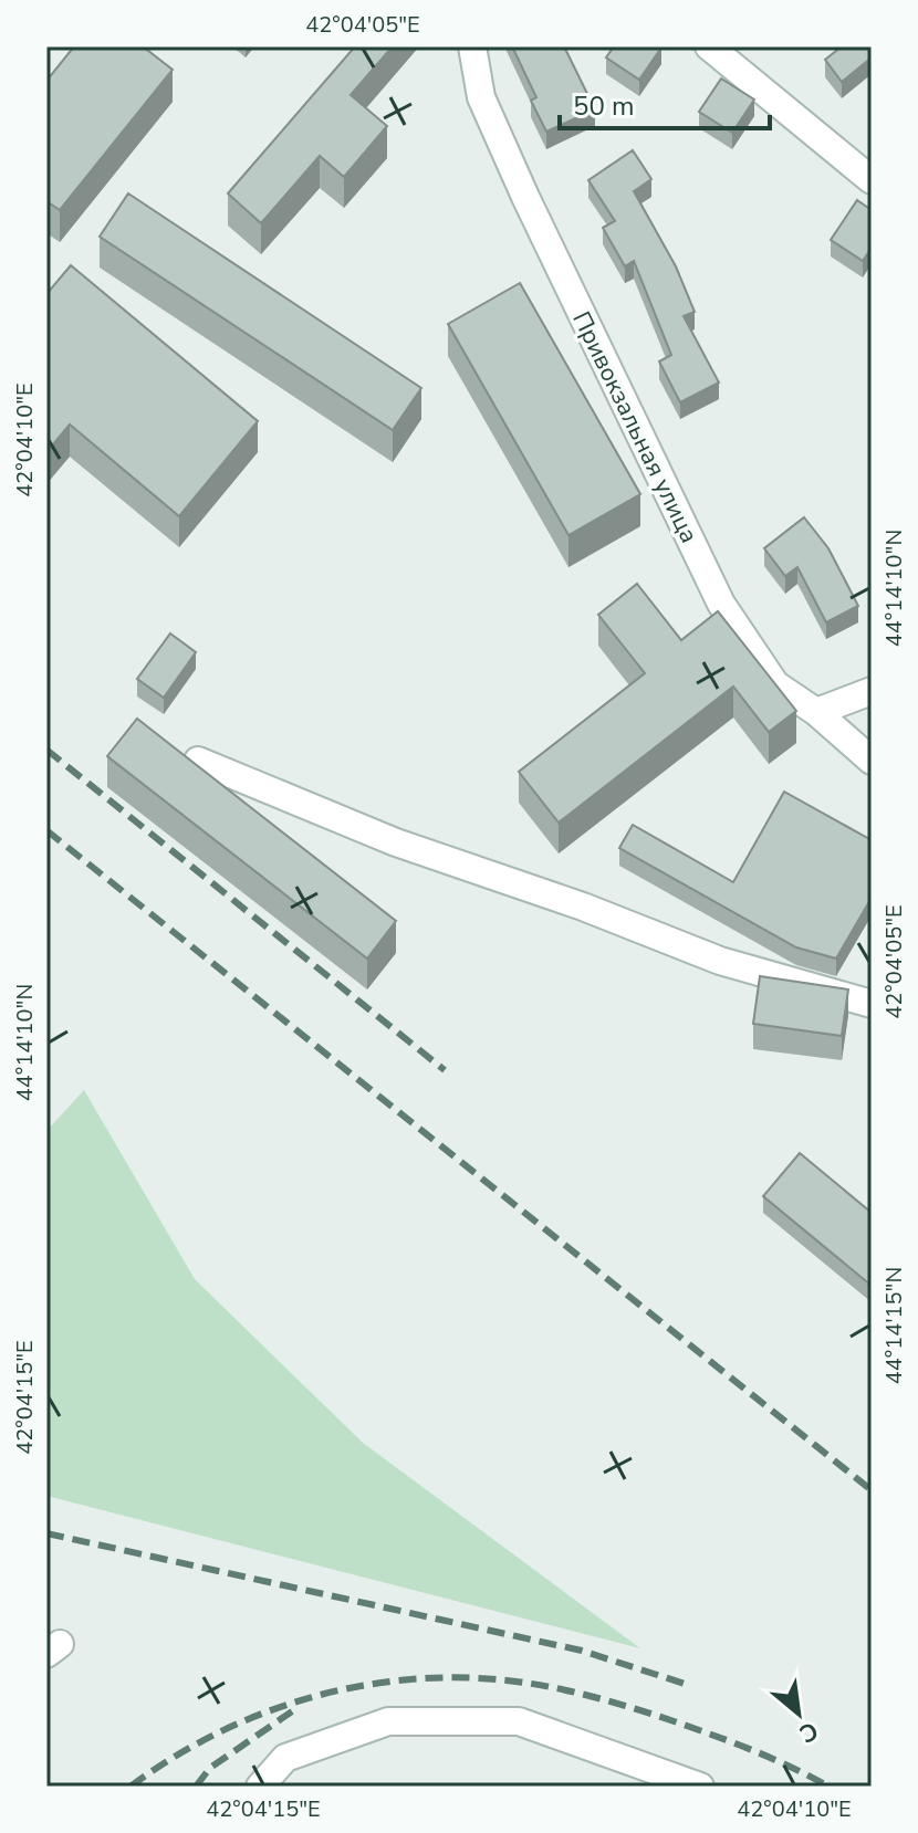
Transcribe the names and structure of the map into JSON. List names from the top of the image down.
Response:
{
  "streets": {
    "street": ["Привокзальная улица"]
  },
  "scale_bar": "50 m",
  "north": "bottom right",
  "coordinates": [
    "42°04'05\"E",
    "42°04'10\"E",
    "44°14'10\"N",
    "44°14'15\"N",
    "42°04'15\"E"
  ]
}
